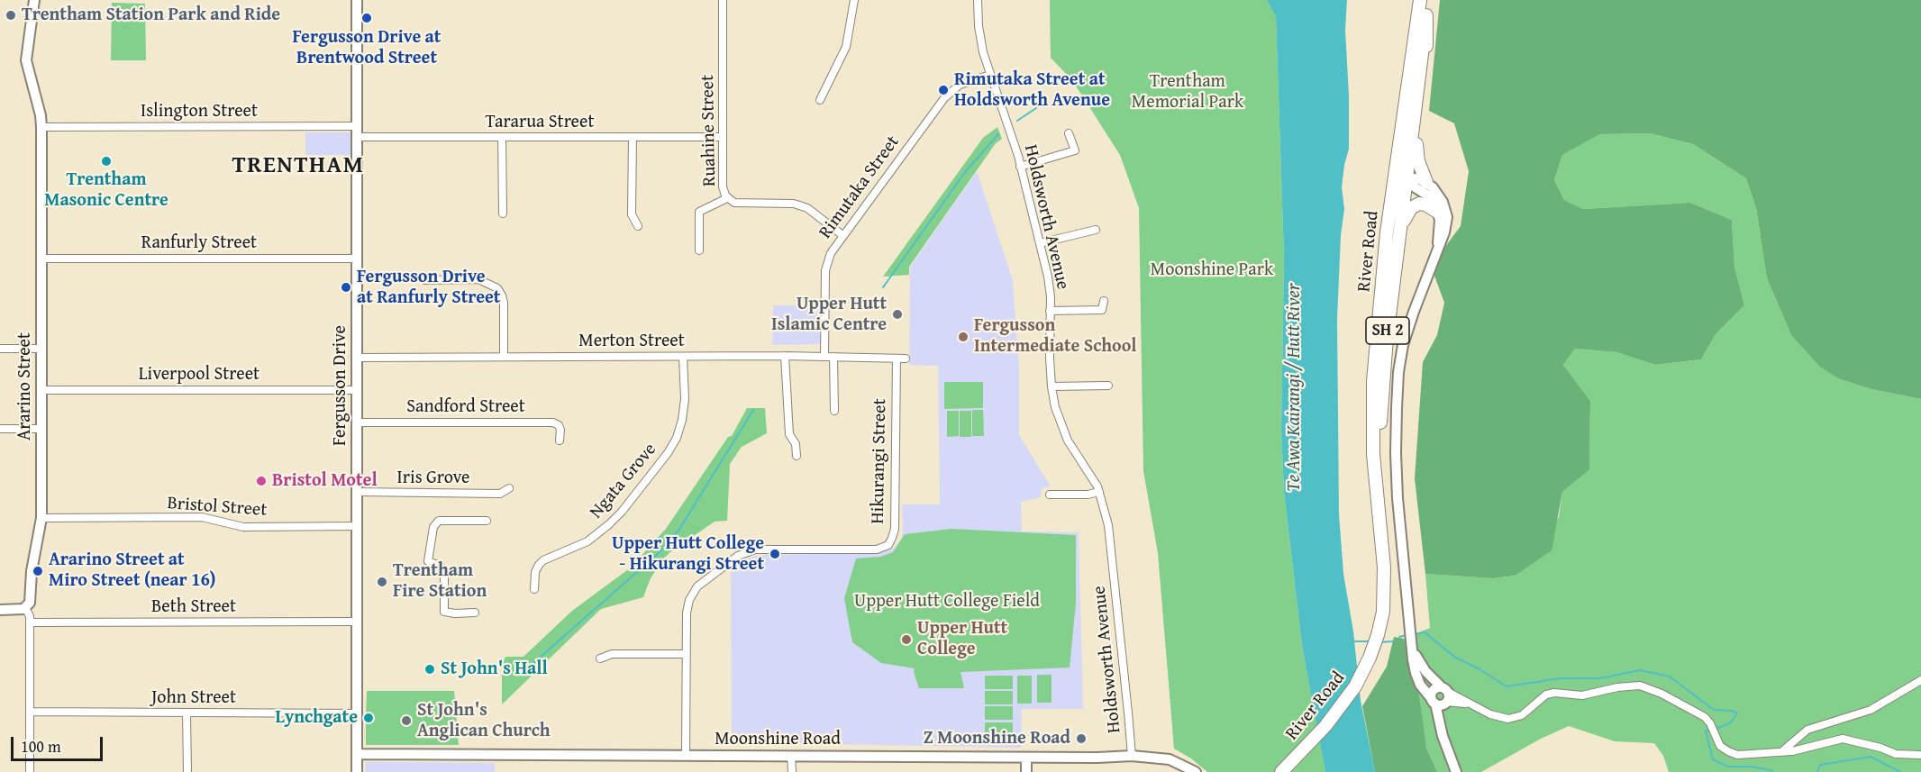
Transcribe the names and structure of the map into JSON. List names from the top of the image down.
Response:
{
  "streets": {
    "highway": ["River Road", "SH 2"],
    "street": [
      "Islington Street",
      "Tararua Street",
      "Ruahine Street",
      "Rimutaka Street",
      "Holdsworth Avenue",
      "Ranfurly Street",
      "Merton Street",
      "Liverpool Street",
      "Fergusson Drive",
      "Ararino Street",
      "Sandford Street",
      "Hikurangi Street",
      "Iris Grove",
      "Ngata Grove",
      "Bristol Street",
      "Beth Street",
      "John Street",
      "Moonshine Road"
    ]
  },
  "crossings": [
    ["Islington Street", "Fergusson Drive"],
    ["Islington Street", "Ararino Street"],
    ["Tararua Street", "Ruahine Street"],
    ["Tararua Street", "Fergusson Drive"],
    ["Ruahine Street", "Rimutaka Street"],
    ["Rimutaka Street", "Holdsworth Avenue"],
    ["Rimutaka Street", "Merton Street"],
    ["Holdsworth Avenue", "Moonshine Road"],
    ["Ranfurly Street", "Fergusson Drive"],
    ["Ranfurly Street", "Ararino Street"],
    ["Merton Street", "Fergusson Drive"],
    ["Merton Street", "Hikurangi Street"],
    ["Merton Street", "Ngata Grove"],
    ["Liverpool Street", "Fergusson Drive"],
    ["Liverpool Street", "Ararino Street"],
    ["Fergusson Drive", "Sandford Street"],
    ["Fergusson Drive", "Iris Grove"],
    ["Fergusson Drive", "Bristol Street"],
    ["Fergusson Drive", "Beth Street"],
    ["Fergusson Drive", "John Street"],
    ["Fergusson Drive", "Moonshine Road"],
    ["Ararino Street", "Bristol Street"],
    ["Hikurangi Street", "Moonshine Road"]
  ],
  "districts": ["TRENTHAM"],
  "water": ["Te Awa Kairangi / Hutt River"],
  "parks": ["Trentham Memorial Park", "Moonshine Park", "Upper Hutt College Field"],
  "places": [
    "Trentham Station Park and Ride",
    "Fergusson Drive at Brentwood Street",
    "Rimutaka Street at Holdsworth Avenue",
    "Trentham Masonic Centre",
    "Fergusson Drive at Ranfurly Street",
    "Upper Hutt Islamic Centre",
    "Fergusson Intermediate School",
    "Bristol Motel",
    "Upper Hutt College - Hikurangi Street",
    "Ararino Street at Miro Street (near 16)",
    "Trentham Fire Station",
    "Upper Hutt College",
    "St John's Hall",
    "Lynchgate",
    "St John's Anglican Church",
    "Z Moonshine Road"
  ],
  "scale_bar": "100 m"
}
